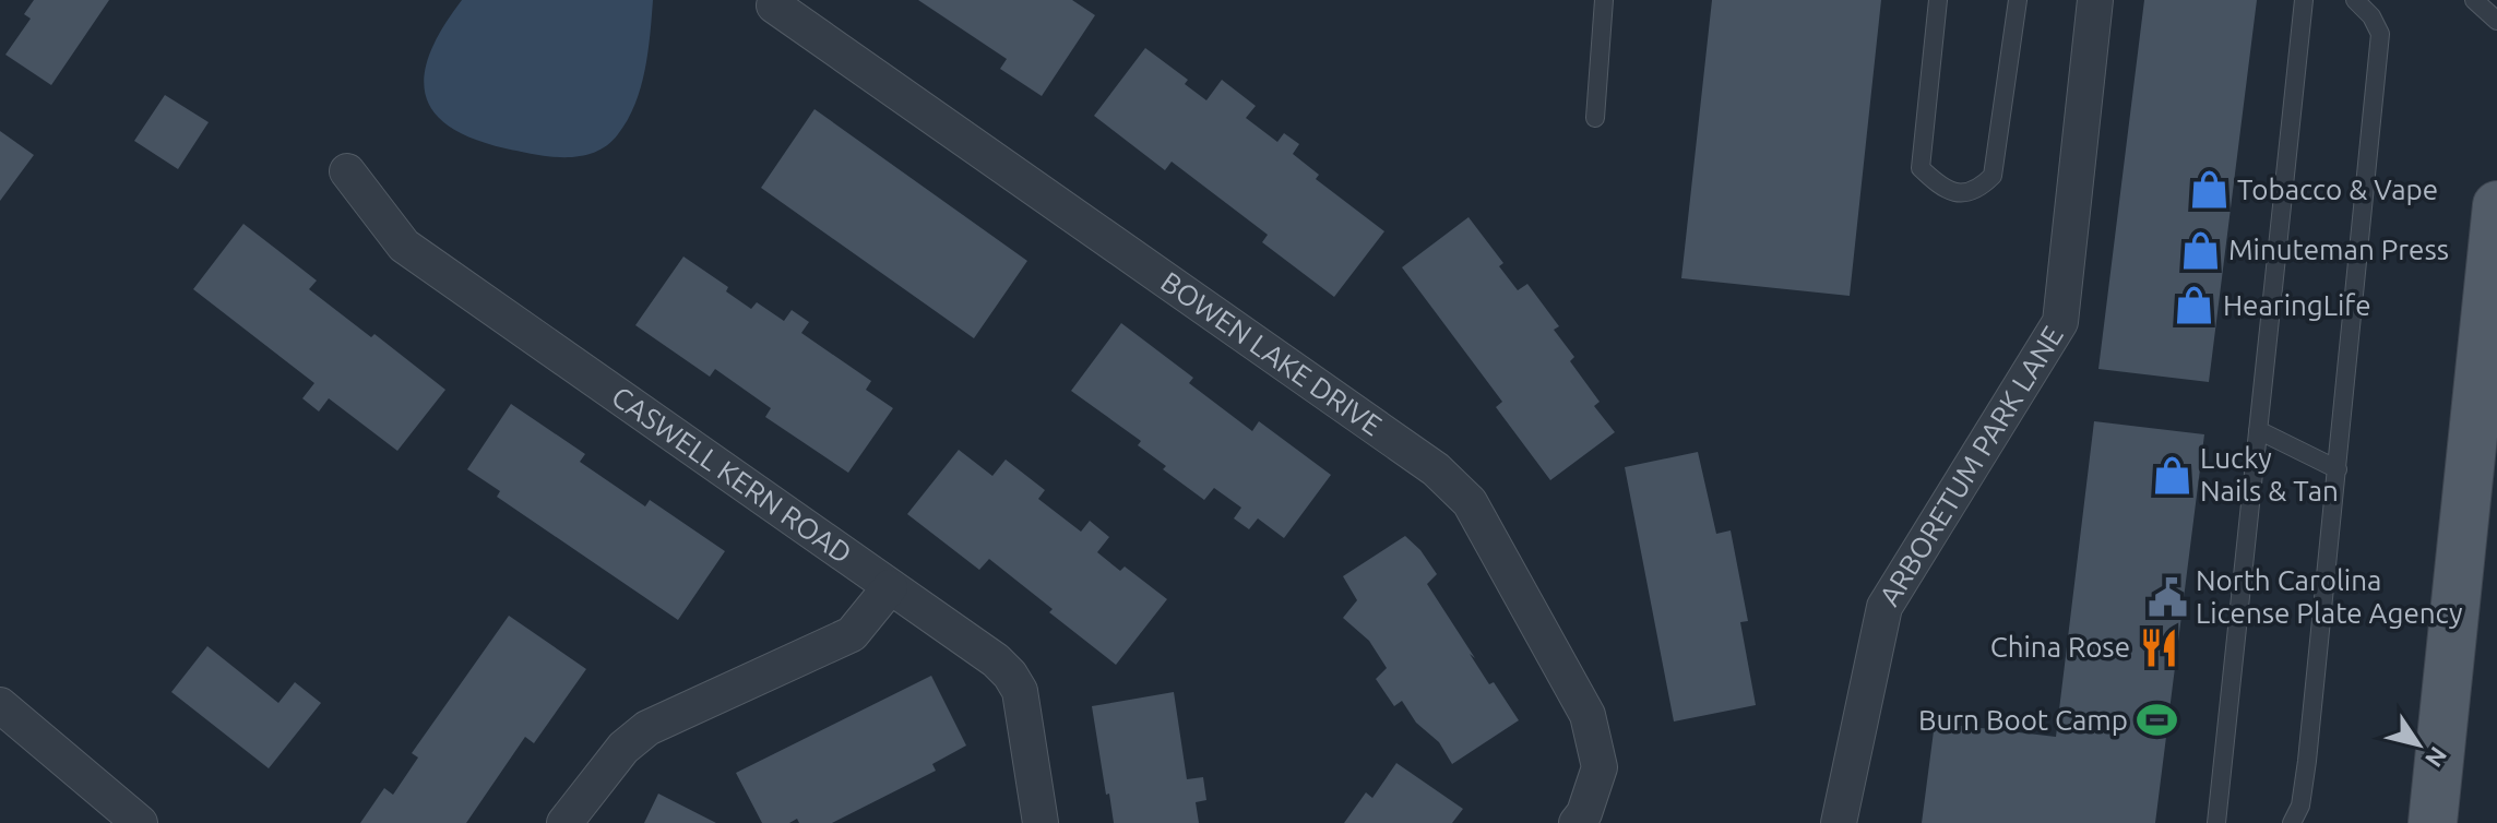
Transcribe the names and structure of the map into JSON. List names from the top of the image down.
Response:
{
  "streets": {
    "street": ["BOWEN LAKE DRIVE", "ARBORETUM PARK LANE", "CASWELL KERN ROAD"]
  },
  "places": {
    "shop": [
      "Tobacco & Vape",
      "Minuteman Press",
      "HearingLife",
      "Lucky Nails & Tan"
    ],
    "public building": ["North Carolina License Plate Agency"],
    "restaurant": ["China Rose"],
    "sports": ["Burn Boot Camp"]
  },
  "north": "bottom right"
}
